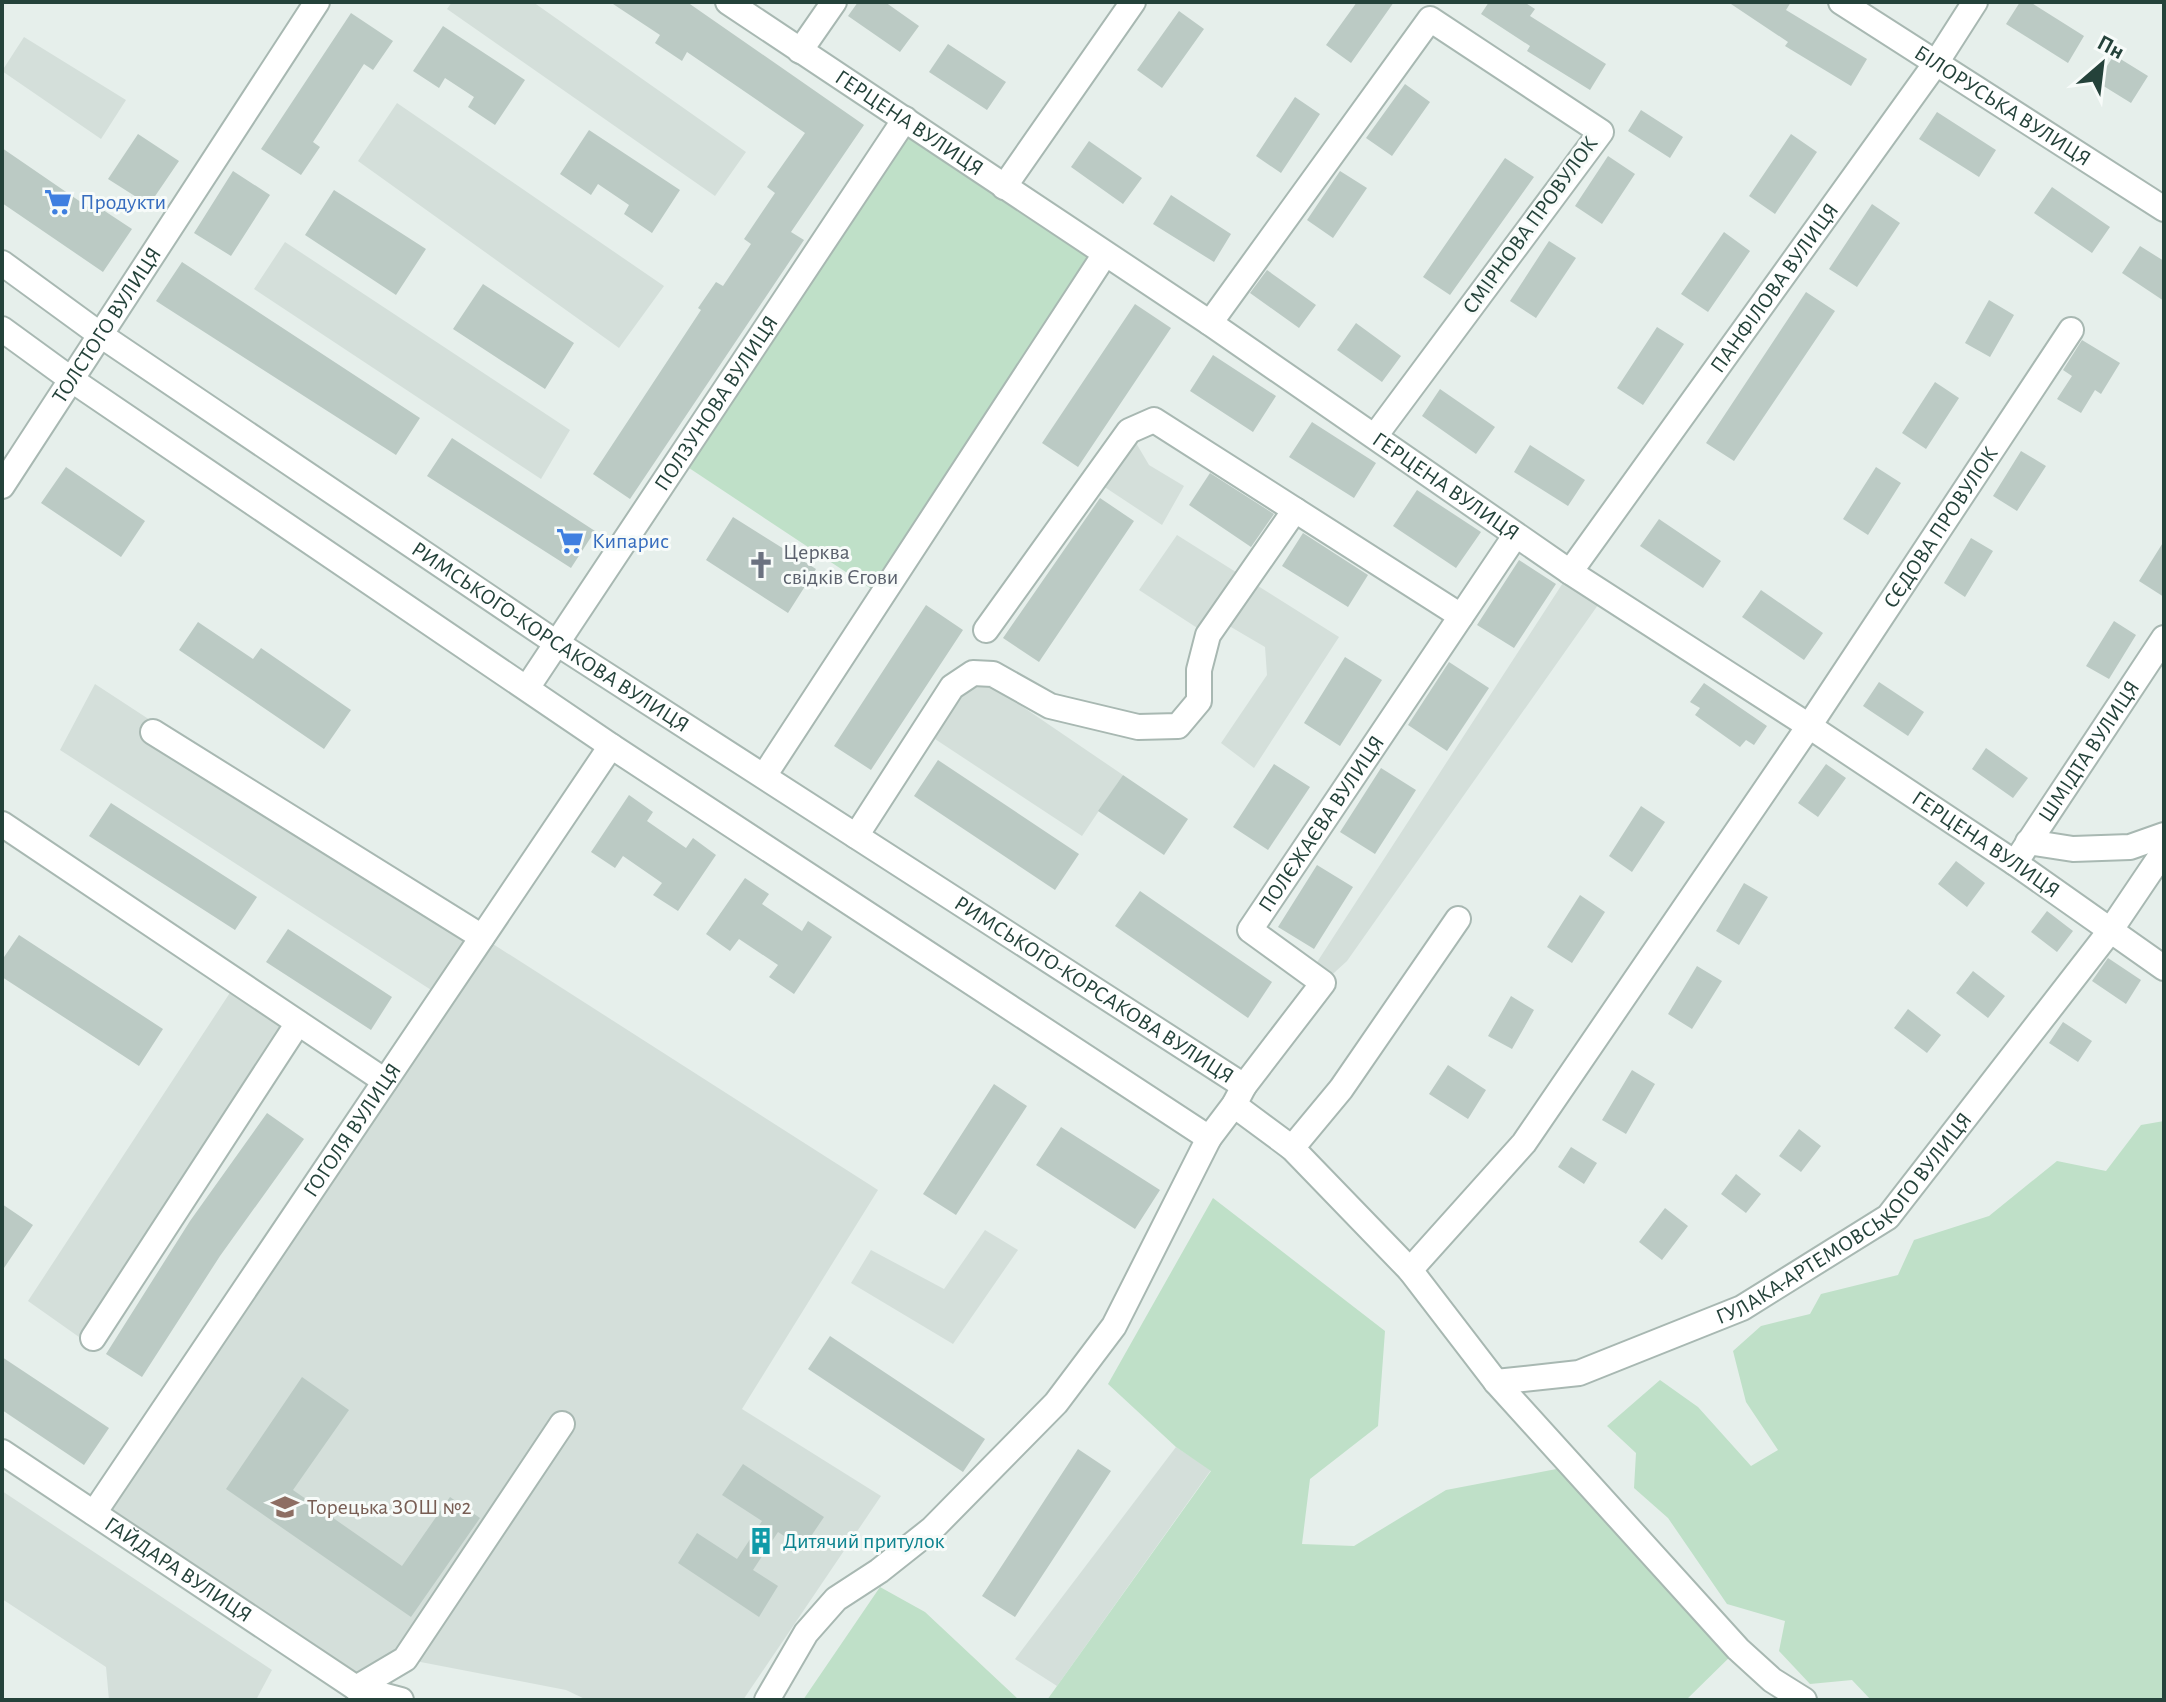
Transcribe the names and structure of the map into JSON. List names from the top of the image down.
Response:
{
  "streets": {
    "street": [
      "БІЛОРУСЬКА ВУЛИЦЯ",
      "ГЕРЦЕНА ВУЛИЦЯ",
      "СМІРНОВА ПРОВУЛОК",
      "ПАНФІЛОВА ВУЛИЦЯ",
      "ТОЛСТОГО ВУЛИЦЯ",
      "ПОЛЗУНОВА ВУЛИЦЯ",
      "СЄДОВА ПРОВУЛОК",
      "РИМСЬКОГО-КОРСАКОВА ВУЛИЦЯ",
      "ШМІДТА ВУЛИЦЯ",
      "ПОЛЄЖАЄВА ВУЛИЦЯ",
      "ГОГОЛЯ ВУЛИЦЯ",
      "ГУЛАКА-АРТЕМОВСЬКОГО ВУЛИЦЯ",
      "ГАЙДАРА ВУЛИЦЯ"
    ]
  },
  "crossings": [
    ["БІЛОРУСЬКА ВУЛИЦЯ", "ПАНФІЛОВА ВУЛИЦЯ"],
    ["ГЕРЦЕНА ВУЛИЦЯ", "СМІРНОВА ПРОВУЛОК"],
    ["ГЕРЦЕНА ВУЛИЦЯ", "ПАНФІЛОВА ВУЛИЦЯ"],
    ["ГЕРЦЕНА ВУЛИЦЯ", "ПОЛЗУНОВА ВУЛИЦЯ"],
    ["ГЕРЦЕНА ВУЛИЦЯ", "СЄДОВА ПРОВУЛОК"],
    ["ГЕРЦЕНА ВУЛИЦЯ", "ШМІДТА ВУЛИЦЯ"],
    ["ГЕРЦЕНА ВУЛИЦЯ", "ПОЛЄЖАЄВА ВУЛИЦЯ"],
    ["ГЕРЦЕНА ВУЛИЦЯ", "ГУЛАКА-АРТЕМОВСЬКОГО ВУЛИЦЯ"],
    ["ТОЛСТОГО ВУЛИЦЯ", "РИМСЬКОГО-КОРСАКОВА ВУЛИЦЯ"],
    ["ПОЛЗУНОВА ВУЛИЦЯ", "РИМСЬКОГО-КОРСАКОВА ВУЛИЦЯ"],
    ["РИМСЬКОГО-КОРСАКОВА ВУЛИЦЯ", "ПОЛЄЖАЄВА ВУЛИЦЯ"],
    ["ГОГОЛЯ ВУЛИЦЯ", "ГАЙДАРА ВУЛИЦЯ"]
  ],
  "places": {
    "supermarket": ["Продукти", "Кипарис"],
    "church": ["Церква свідків Єгови"],
    "school or university": ["Торецька ЗОШ №2"],
    "building": ["Дитячий притулок"]
  },
  "north": "top right"
}
